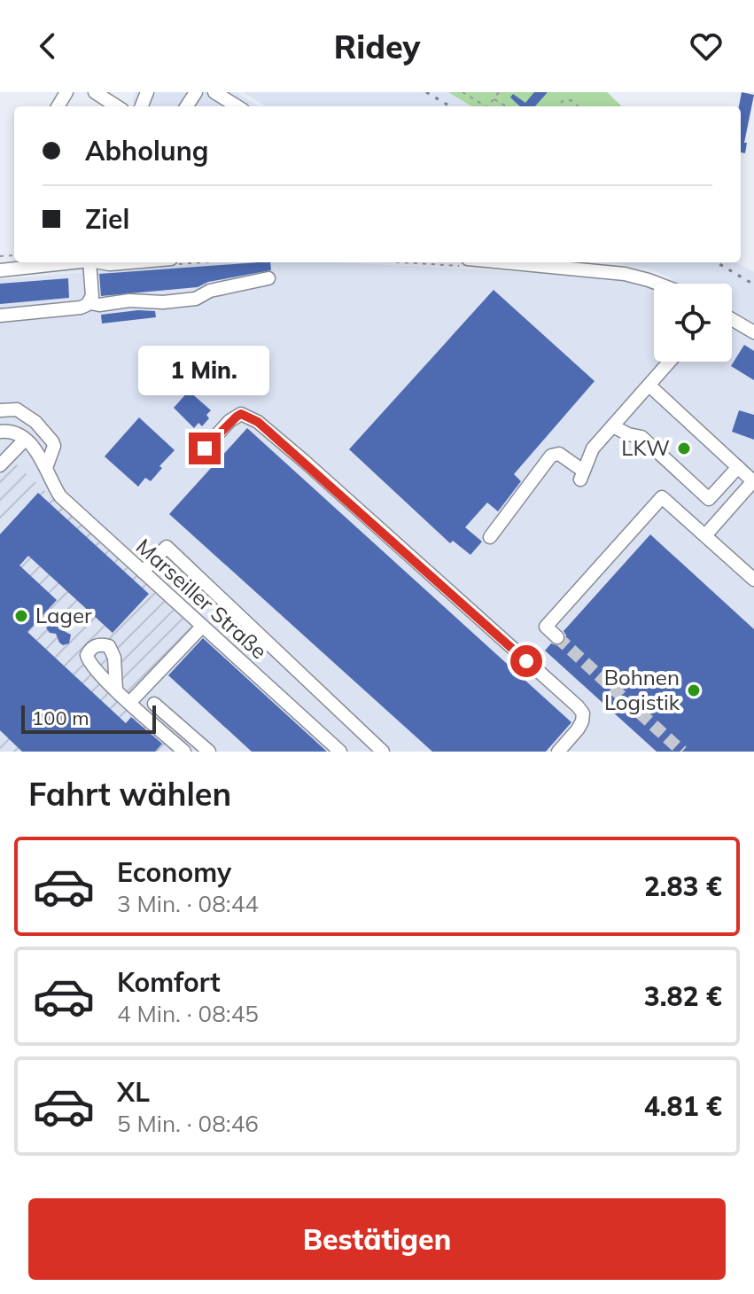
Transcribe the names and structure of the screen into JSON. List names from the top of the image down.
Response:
{
  "streets": {
    "street": ["Marseiller Straße"]
  },
  "places": ["LKW", "Lager", "Bohnen Logistik"],
  "scale_bar": "100 m",
  "page": {
    "header": "Ridey",
    "banner": ["Abholung", "Ziel"],
    "bubble": "1 Min.",
    "scale": "100 m",
    "heading": "Fahrt wählen",
    "list": [
      {
        "name": "Economy",
        "note": "3 Min. · 08:44",
        "value": "2.83 €"
      },
      {
        "name": "Komfort",
        "note": "4 Min. · 08:45",
        "value": "3.82 €"
      },
      {
        "name": "XL",
        "note": "5 Min. · 08:46",
        "value": "4.81 €"
      }
    ],
    "buttons": "Bestätigen"
  }
}
